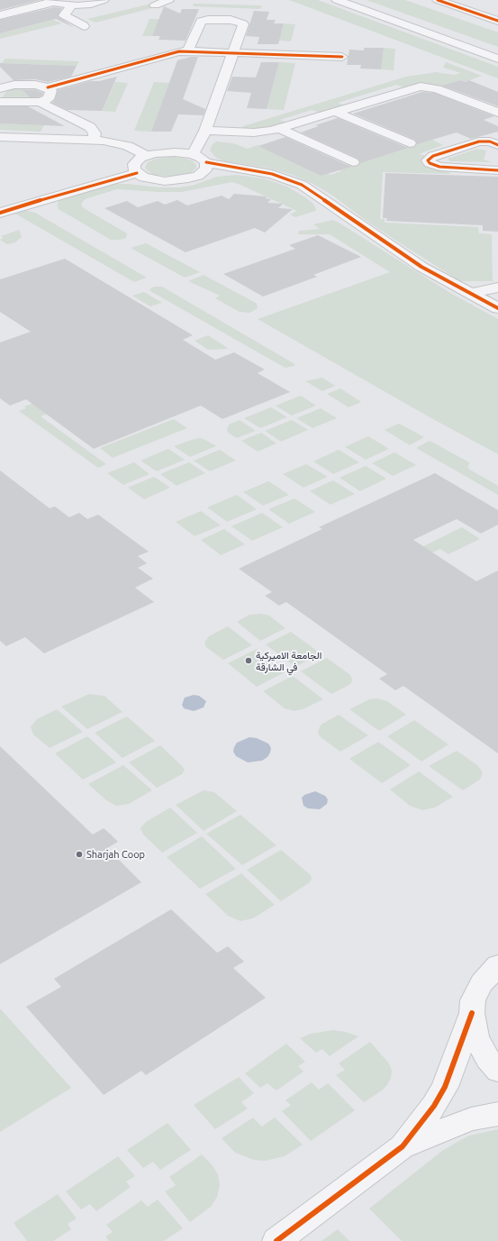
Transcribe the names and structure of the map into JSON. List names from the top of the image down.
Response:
{
  "places": ["الجامعة الاميركية في الشارقة", "Sharjah Coop"]
}
